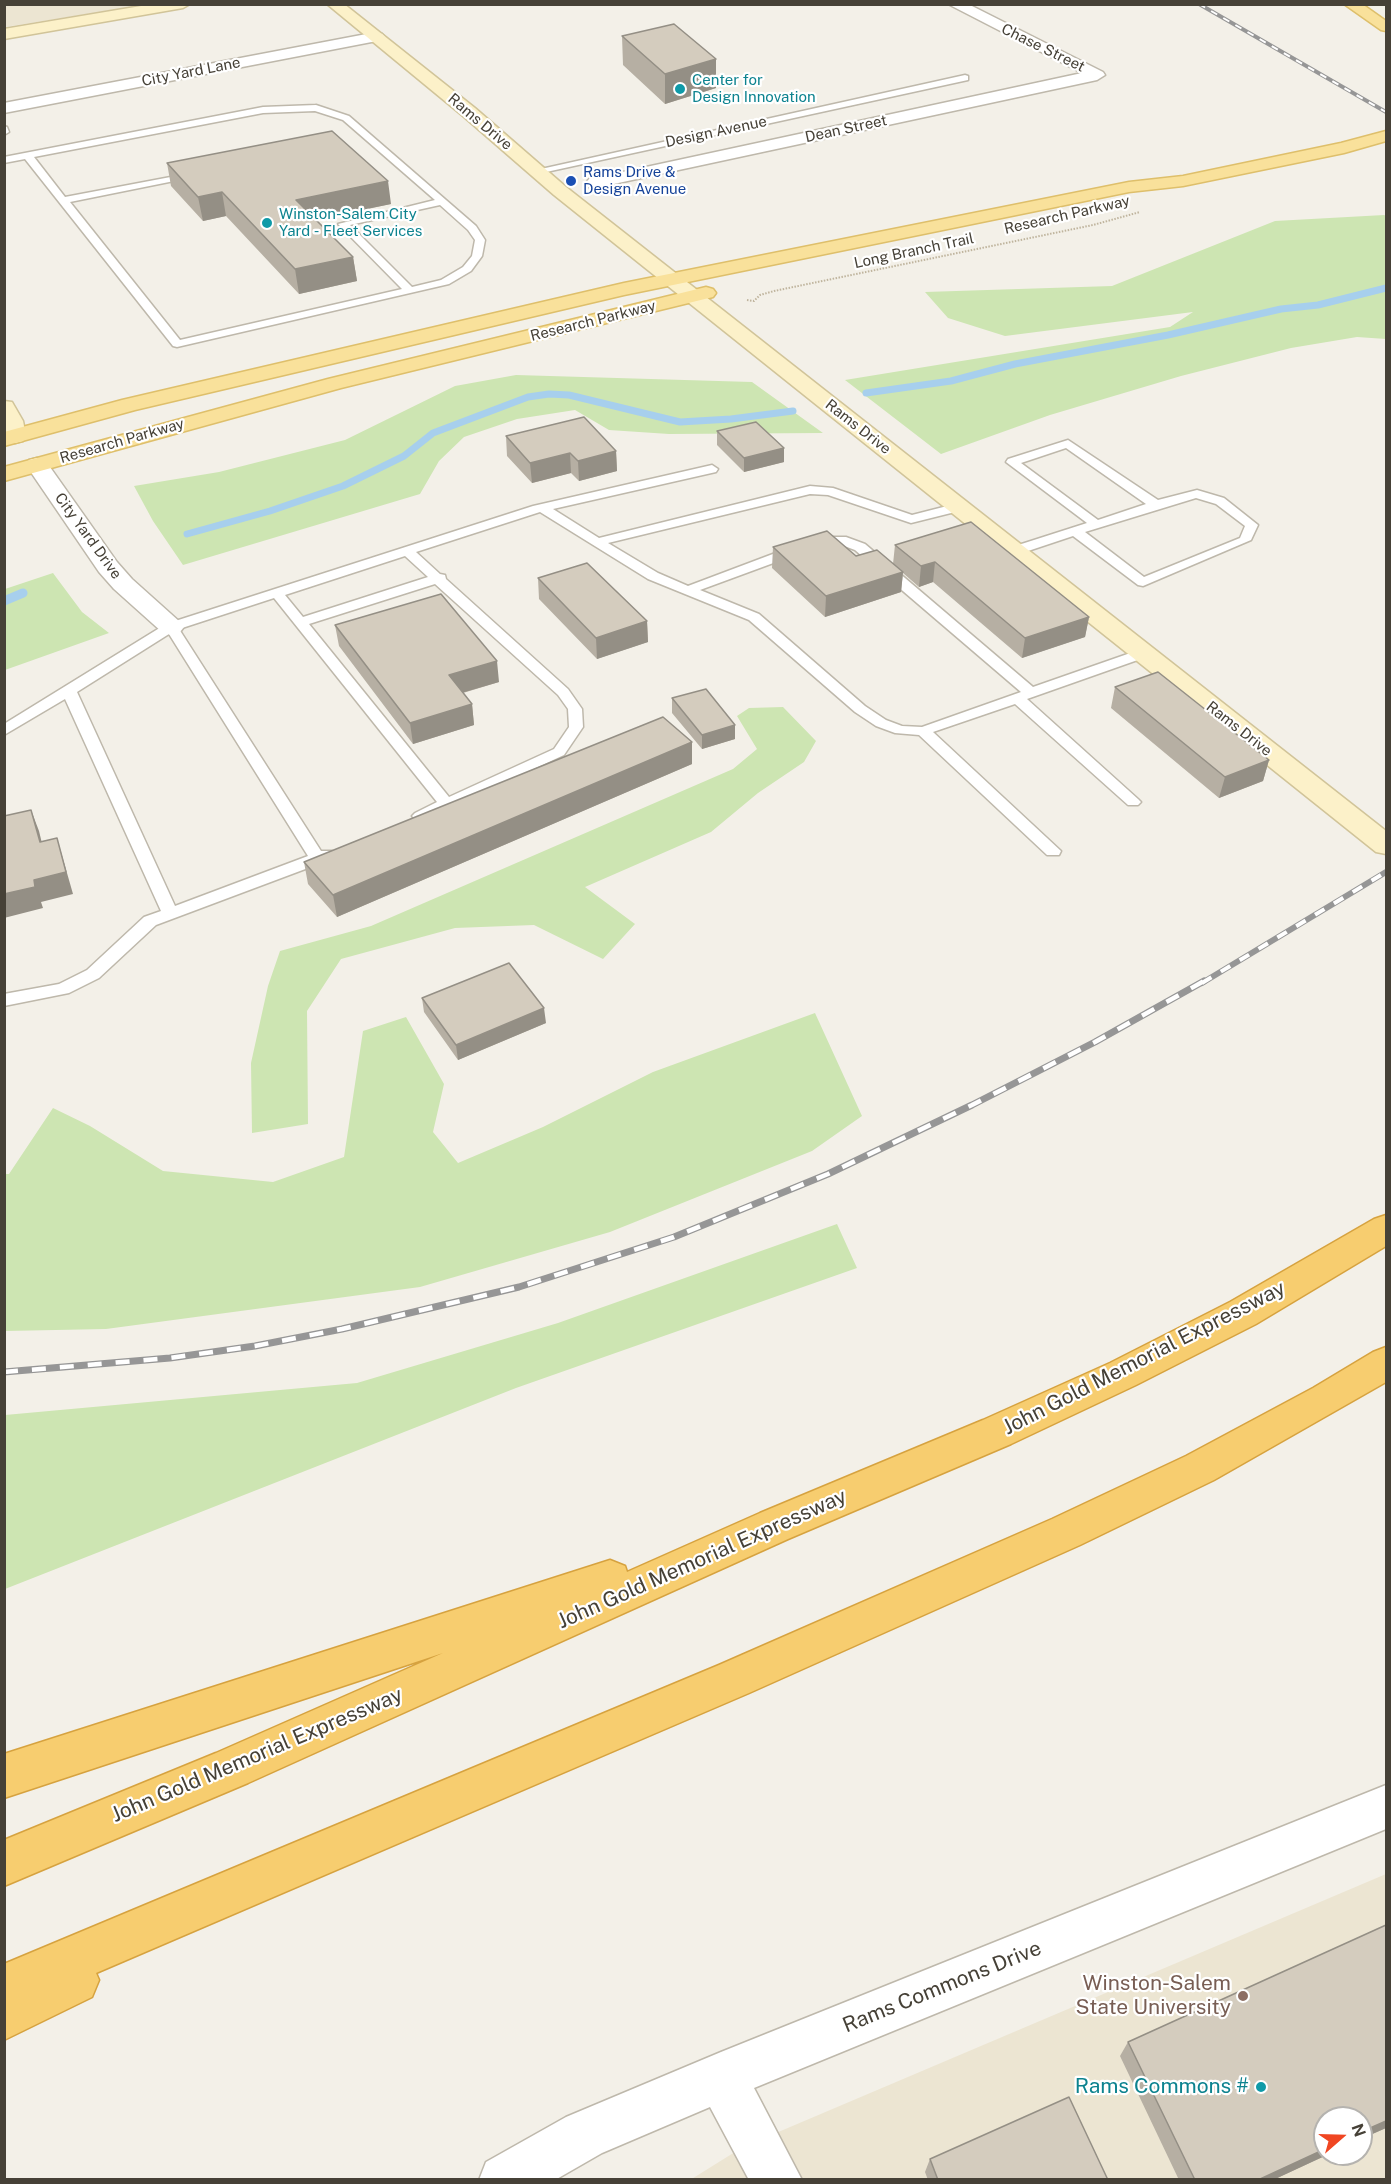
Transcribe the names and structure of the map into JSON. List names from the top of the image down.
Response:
{
  "streets": {
    "highway": ["John Gold Memorial Expressway"],
    "main road": ["Rams Drive", "Research Parkway"],
    "street": [
      "Chase Street",
      "City Yard Lane",
      "Dean Street",
      "City Yard Drive",
      "Rams Commons Drive"
    ],
    "lane": ["Design Avenue"],
    "path": ["Long Branch Trail"]
  },
  "crossings": [
    ["Chase Street", "Dean Street"],
    ["City Yard Lane", "Rams Drive"],
    ["Rams Drive", "Design Avenue"],
    ["Rams Drive", "Research Parkway"],
    ["Research Parkway", "City Yard Drive"]
  ],
  "places": [
    "Center for Design Innovation",
    "Rams Drive & Design Avenue",
    "Winston-Salem City Yard - Fleet Services",
    "Winston-Salem State University",
    "Rams Commons #"
  ],
  "north": "right"
}
